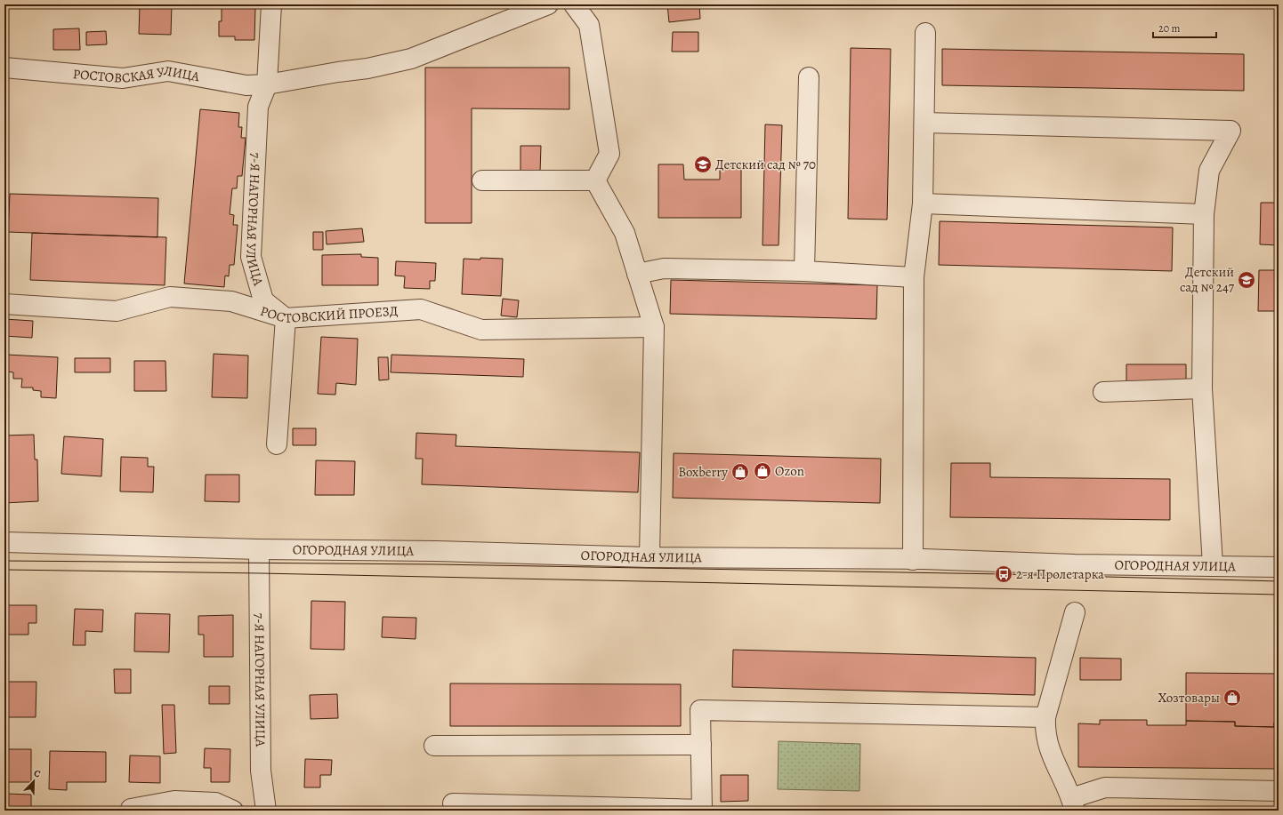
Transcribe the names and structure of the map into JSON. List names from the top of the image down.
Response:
{
  "streets": {
    "street": [
      "РОСТОВСКАЯ УЛИЦА",
      "7-Я НАГОРНАЯ УЛИЦА",
      "РОСТОВСКИЙ ПРОЕЗД",
      "ОГОРОДНАЯ УЛИЦА"
    ]
  },
  "crossings": [
    ["РОСТОВСКАЯ УЛИЦА", "7-Я НАГОРНАЯ УЛИЦА"],
    ["7-Я НАГОРНАЯ УЛИЦА", "РОСТОВСКИЙ ПРОЕЗД"],
    ["7-Я НАГОРНАЯ УЛИЦА", "ОГОРОДНАЯ УЛИЦА"]
  ],
  "places": {
    "school or university": ["Детский сад № 70", "Детский сад № 247"],
    "shop": ["Ozon", "Boxberry", "Хозтовары"],
    "bus stop": ["2-я Пролетарка"]
  },
  "scale_bar": "20 m",
  "north": "top right"
}
